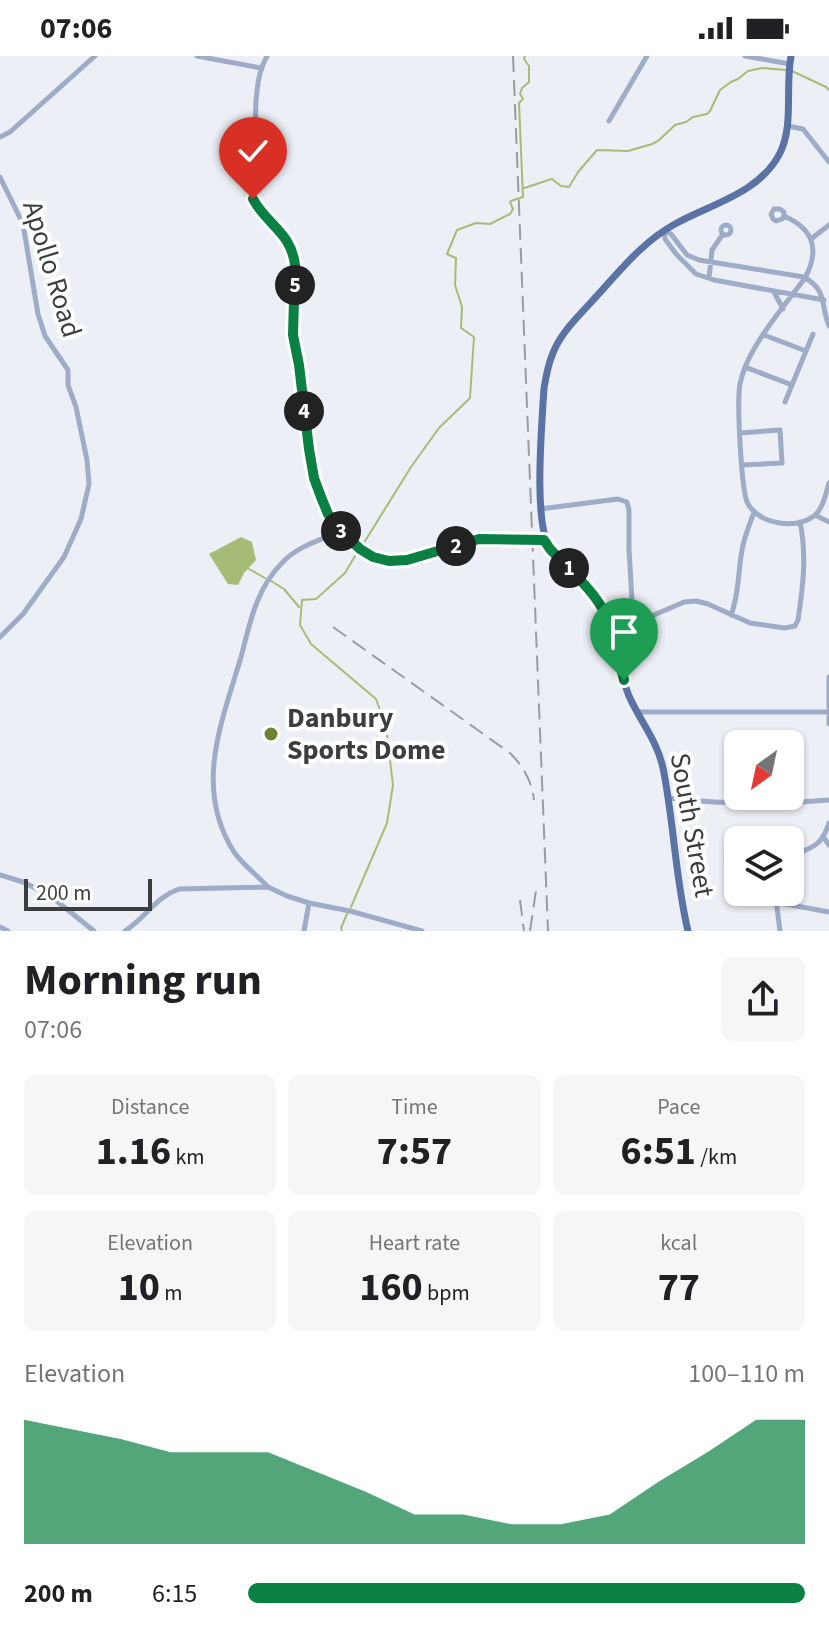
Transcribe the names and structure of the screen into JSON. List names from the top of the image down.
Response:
{
  "streets": {
    "main road": ["South Street"],
    "street": ["Apollo Road"]
  },
  "places": ["Danbury Sports Dome"],
  "scale_bar": "200 m",
  "north": "bottom left",
  "page": {
    "status": "07:06",
    "pins": [
      "5",
      "4",
      "3",
      "2",
      "1"
    ],
    "scale": "200 m",
    "heading": ["Morning run", "07:06"],
    "stats": [
      ["Distance", "1.16 km"],
      ["Time", "7:57"],
      ["Pace", "6:51 /km"],
      ["Elevation", "10 m"],
      ["Heart rate", "160 bpm"],
      ["kcal", "77"]
    ],
    "chart": ["Elevation", "100–110 m"],
    "list": [
      {
        "name": "200 m",
        "note": "6:15"
      }
    ]
  }
}
